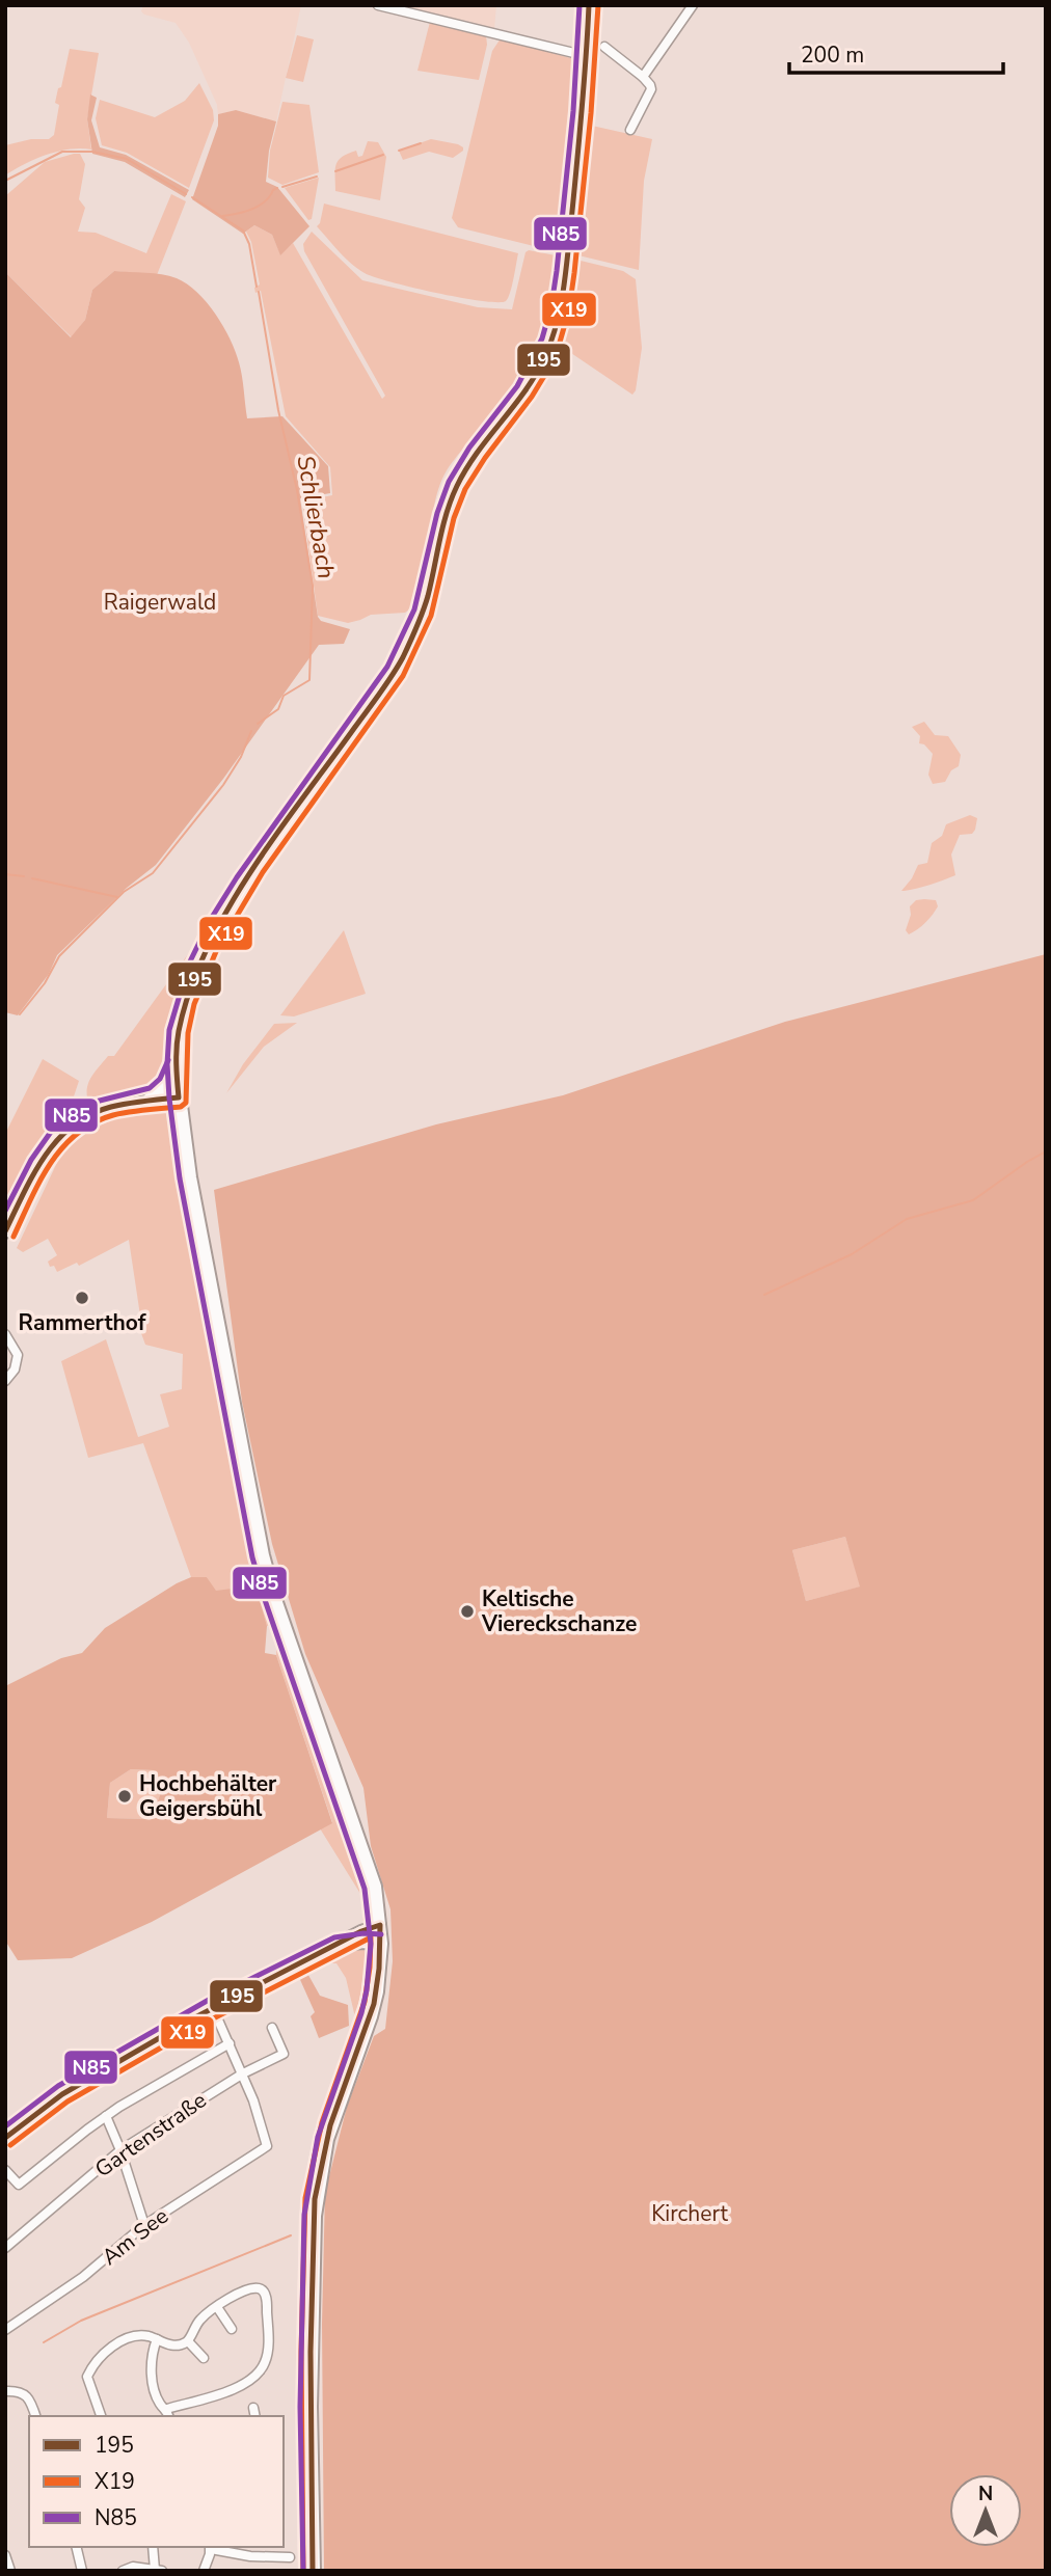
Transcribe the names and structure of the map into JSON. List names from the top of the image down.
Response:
{
  "streets": {
    "street": ["Gartenstraße", "Am See"]
  },
  "crossings": [
    ["Gartenstraße", "Am See"]
  ],
  "water": ["Schlierbach"],
  "parks": ["Raigerwald", "Kirchert"],
  "places": ["Rammerthof", "Keltische Viereckschanze", "Hochbehälter Geigersbühl"],
  "lines": ["transit line 195", "transit line X19", "transit line N85"],
  "legend": ["195", "X19", "N85"],
  "scale_bar": "200 m",
  "north": "top"
}
